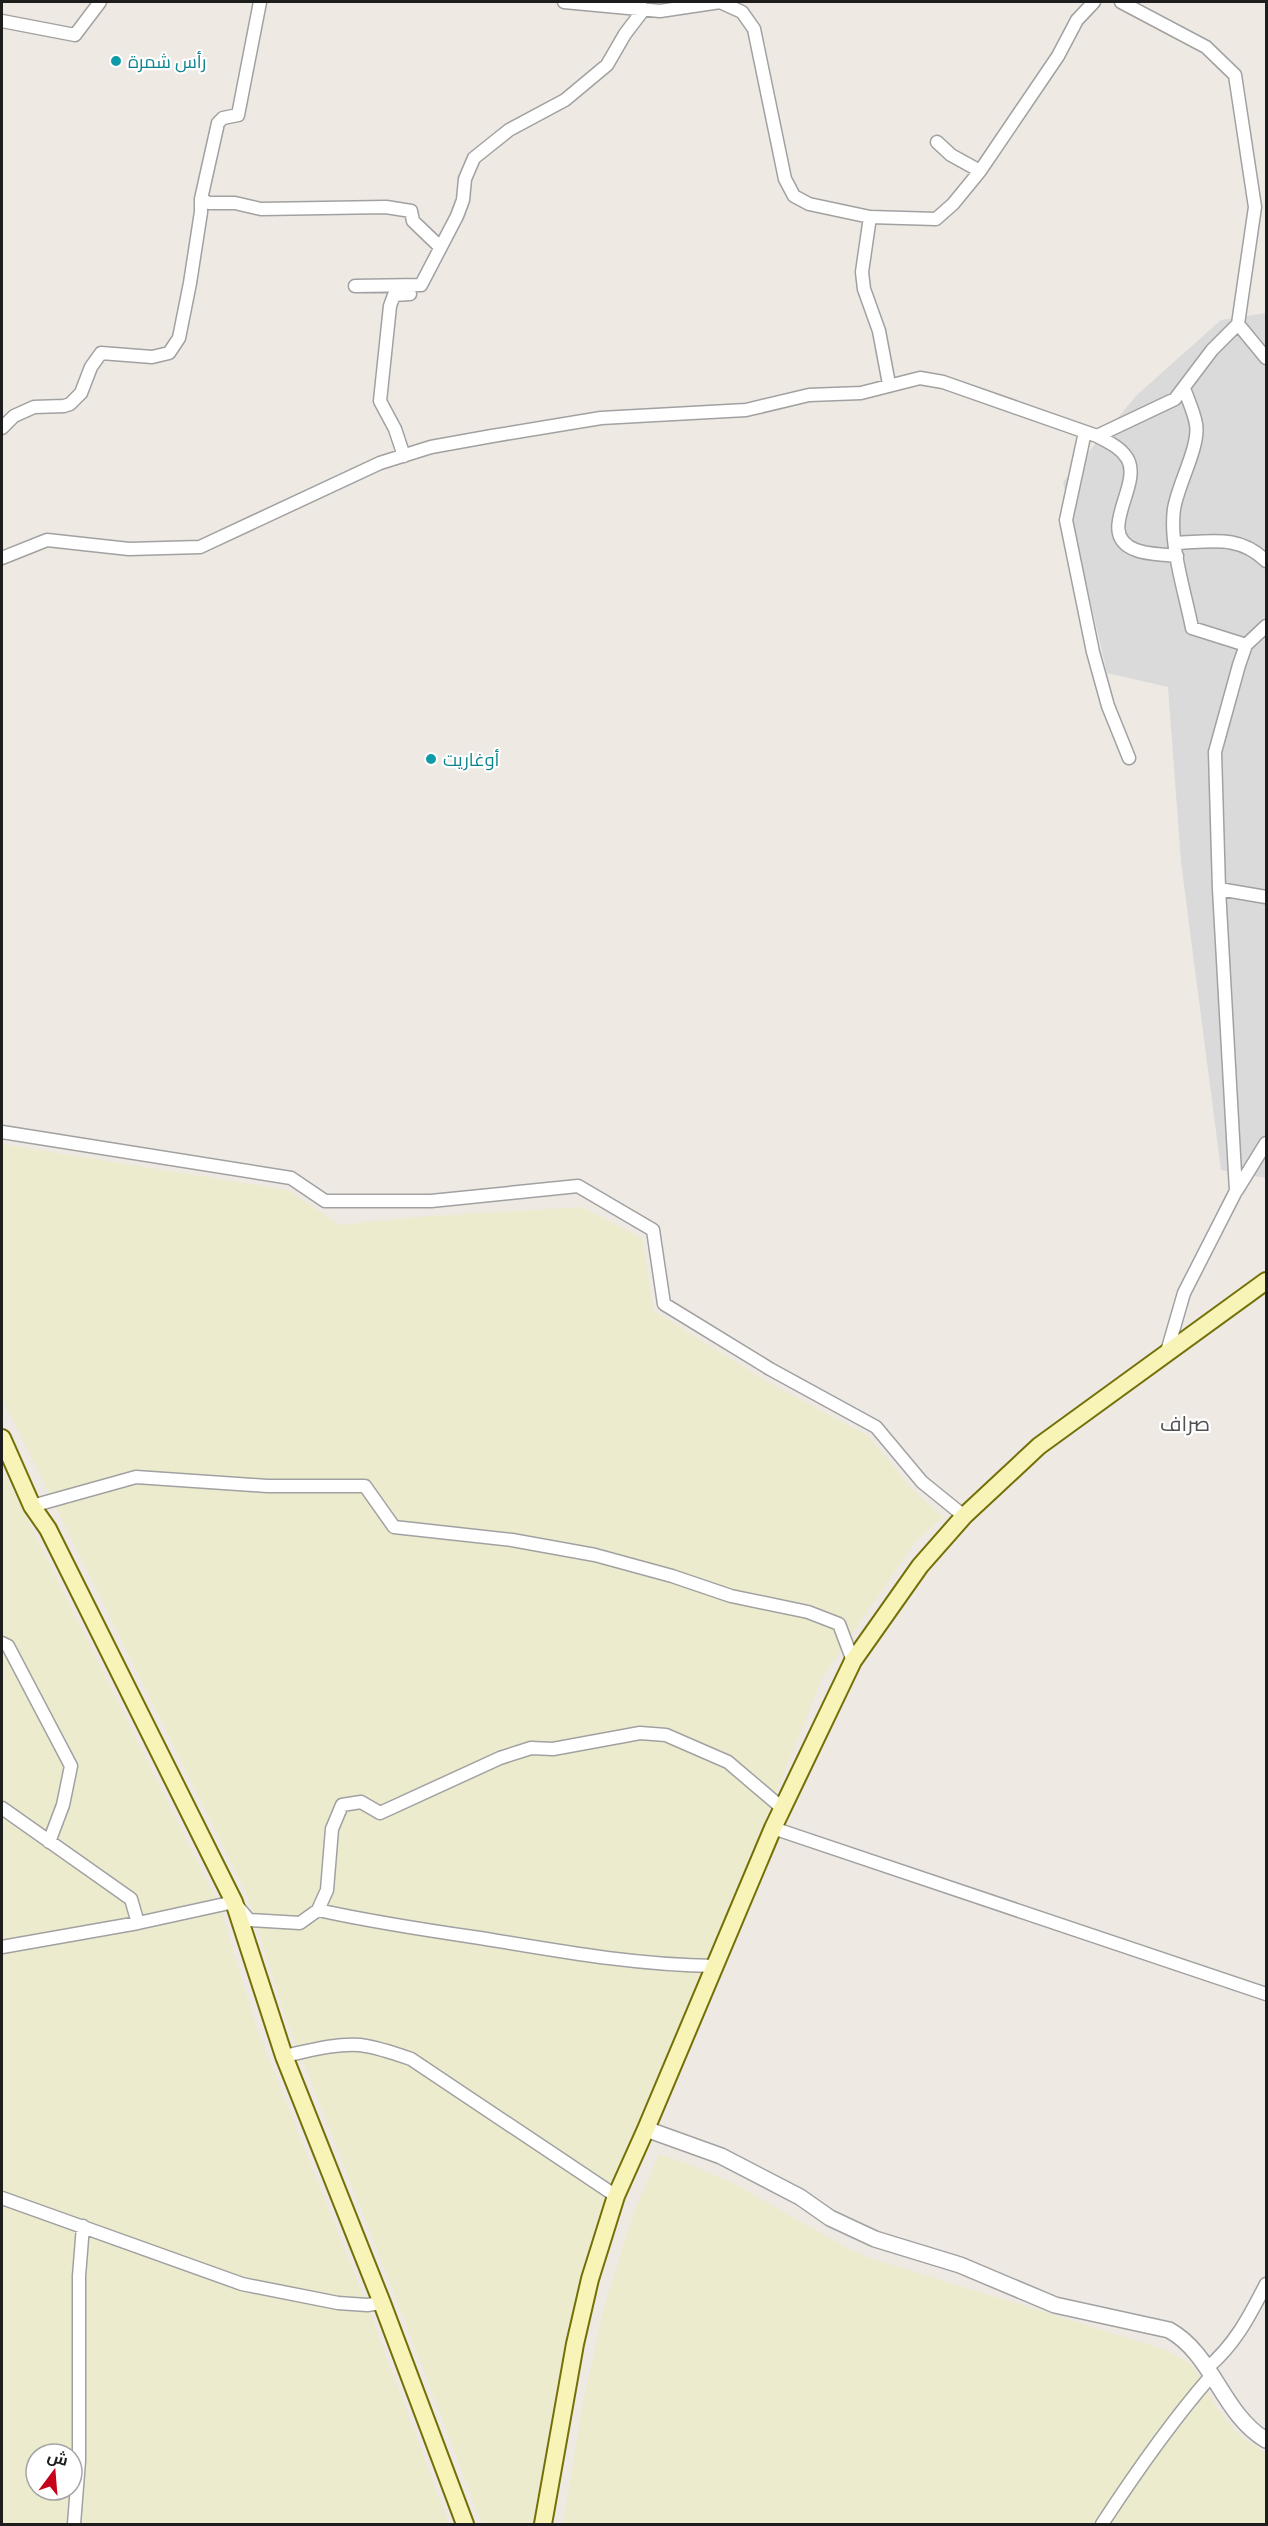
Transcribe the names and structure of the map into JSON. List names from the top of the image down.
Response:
{
  "districts": ["صراف"],
  "places": ["رأس شمرة", "أوغاريت"],
  "north": "top"
}
